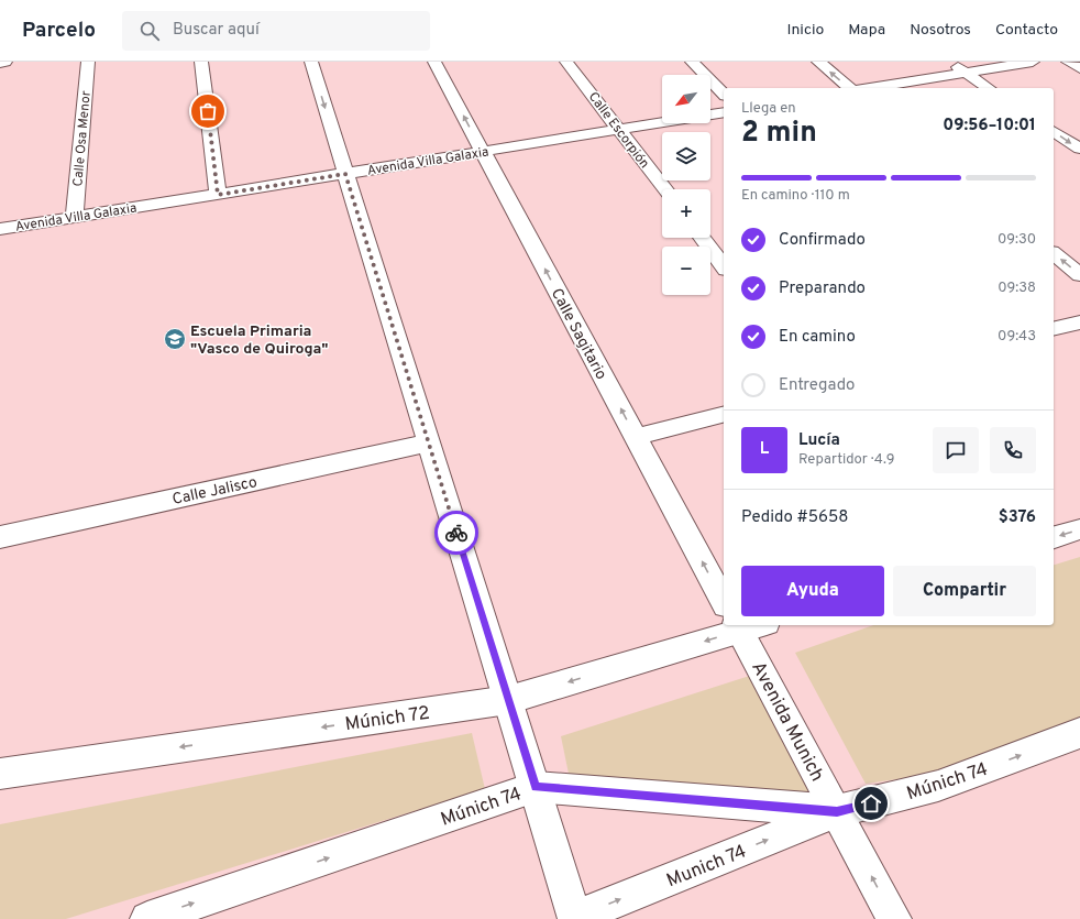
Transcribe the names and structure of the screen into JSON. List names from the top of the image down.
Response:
{
  "streets": {
    "street": [
      "Calle Escorpión",
      "Calle Osa Menor",
      "Avenida Villa Galaxia",
      "Calle Sagitario",
      "Calle Jalisco",
      "Múnich 72",
      "Avenida Munich",
      "Múnich 74",
      "Munich 74"
    ]
  },
  "crossings": [
    ["Calle Escorpión", "Avenida Villa Galaxia"],
    ["Calle Osa Menor", "Avenida Villa Galaxia"],
    ["Avenida Villa Galaxia", "Calle Sagitario"],
    ["Múnich 72", "Avenida Munich"],
    ["Avenida Munich", "Múnich 74"],
    ["Avenida Munich", "Munich 74"],
    ["Múnich 74", "Munich 74"]
  ],
  "one_way": [
    "Múnich 72",
    "Avenida Munich",
    "Múnich 74",
    "Munich 74"
  ],
  "places": {
    "school or university": ["Escuela Primaria \"Vasco de Quiroga\""]
  },
  "north": "bottom left",
  "page": {
    "header": "Parcelo",
    "search": "Buscar aquí",
    "nav": [
      "Inicio",
      "Mapa",
      "Nosotros",
      "Contacto"
    ],
    "map_buttons": ["+", "−"],
    "heading": ["2 min", "Llega en", "09:56–10:01"],
    "panel": [
      "Lucía",
      "Repartidor · 4.9",
      "Pedido #5658",
      "$376"
    ],
    "bar": "En camino · 110 m",
    "list": [
      ["Confirmado", "09:30"],
      ["Preparando", "09:38"],
      ["En camino", "09:43"],
      "Entregado"
    ],
    "round": "L",
    "buttons": ["Ayuda", "Compartir"]
  }
}
